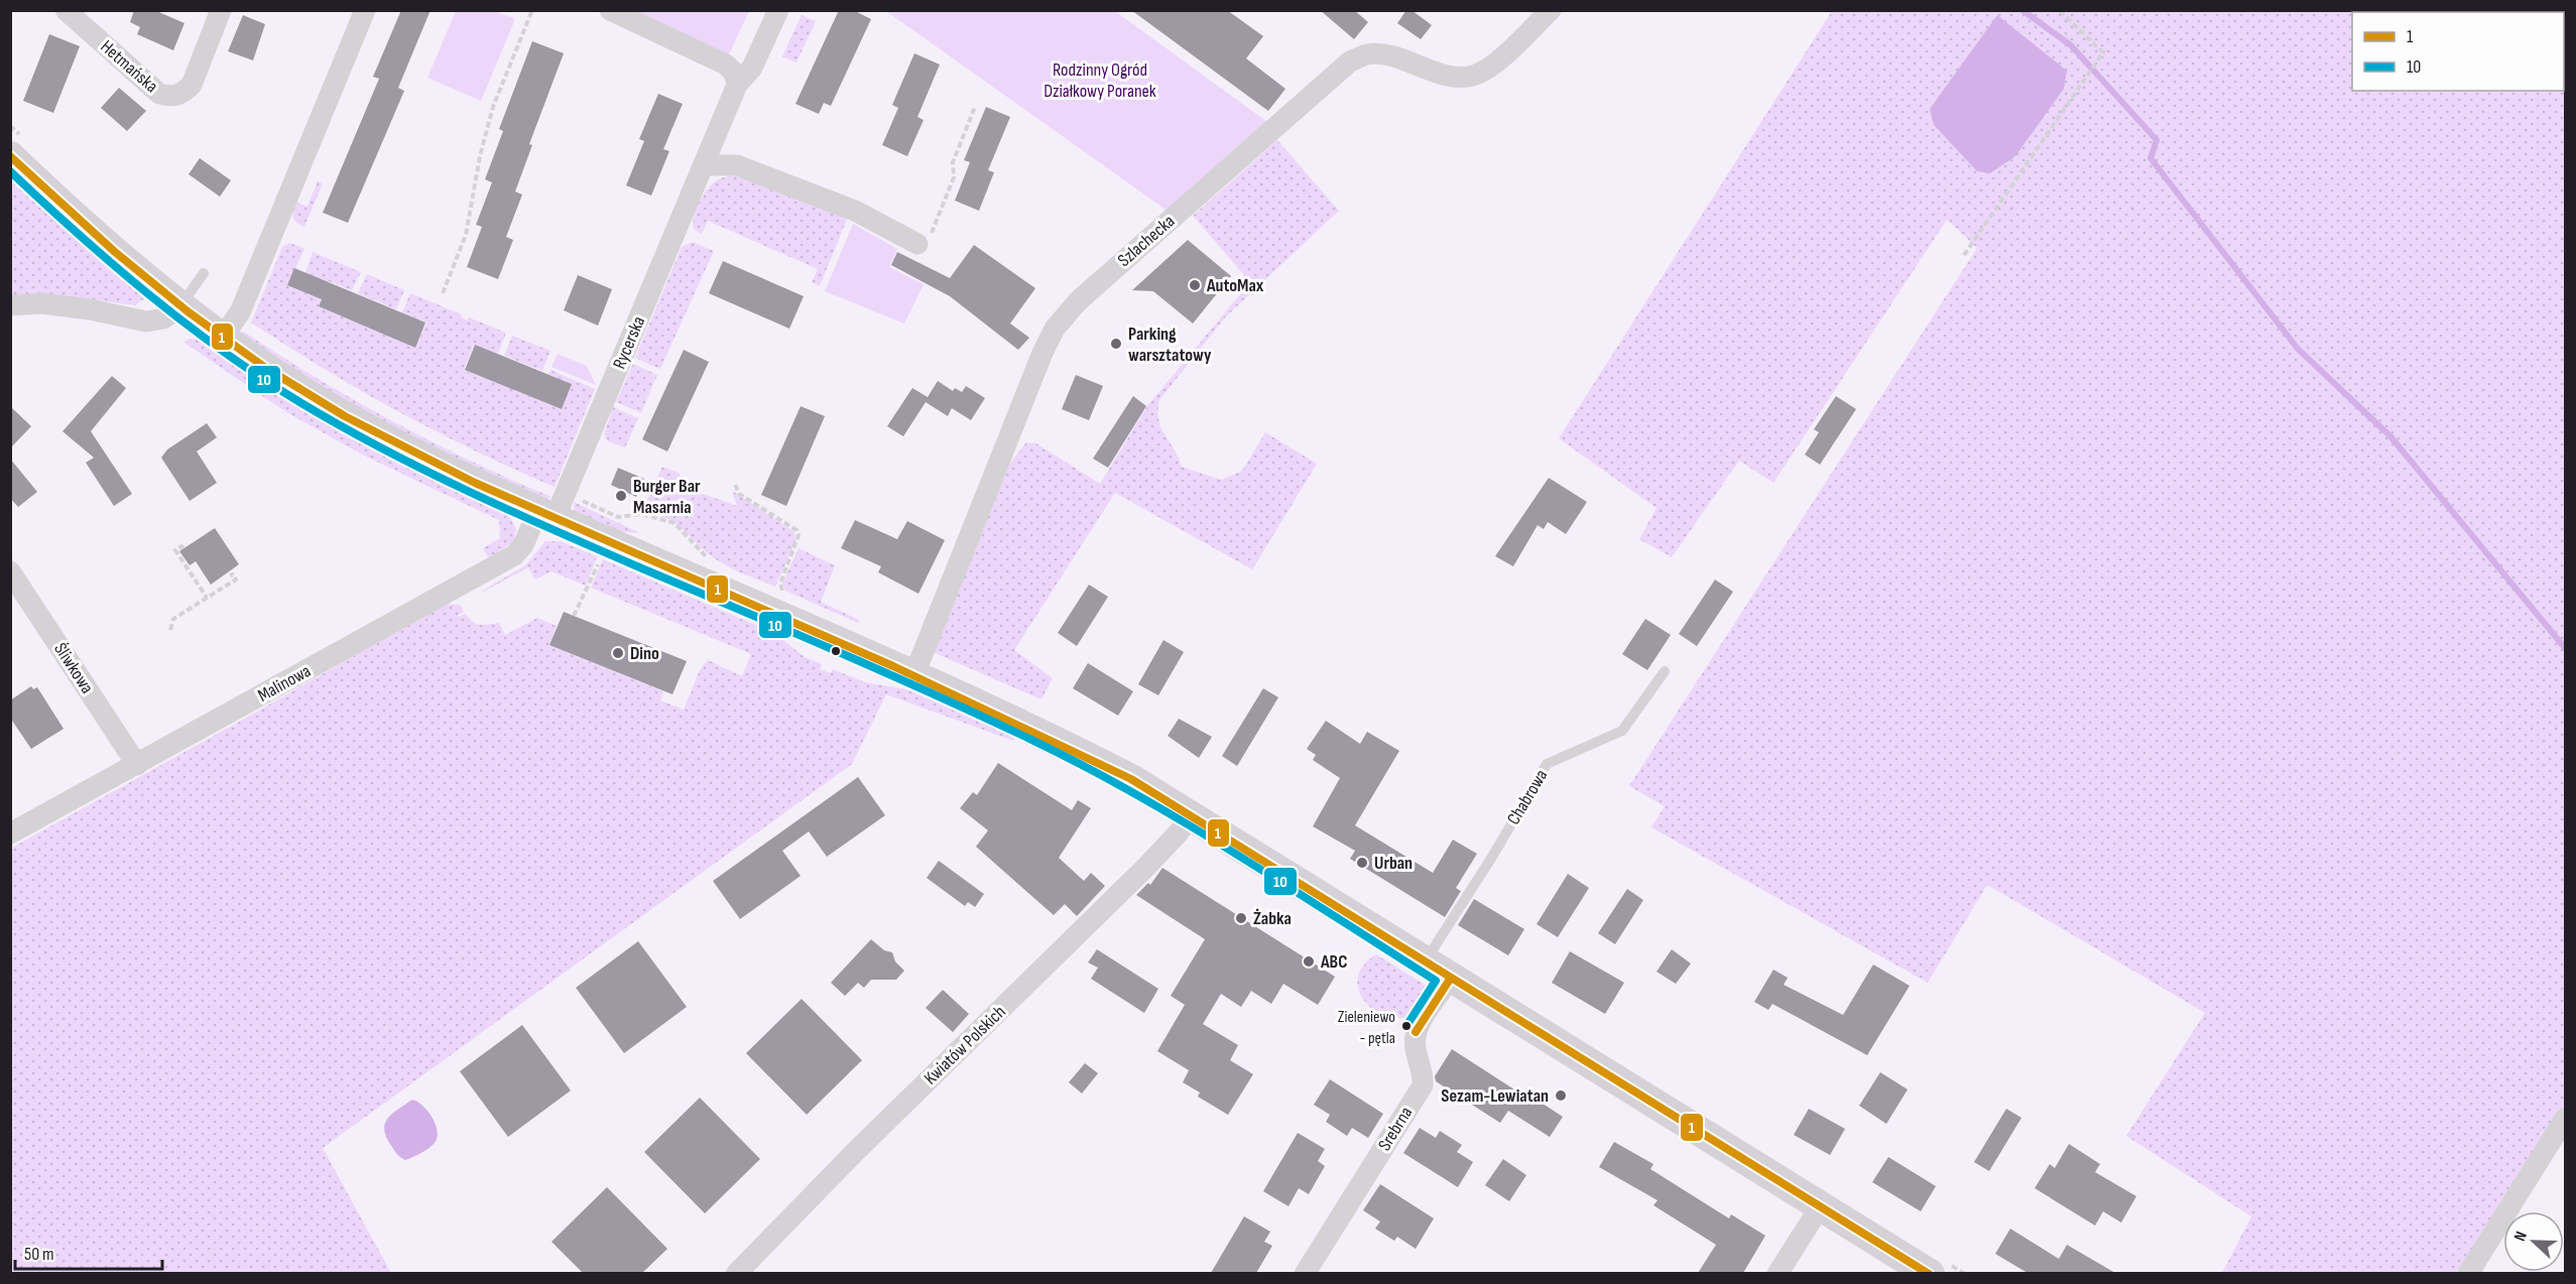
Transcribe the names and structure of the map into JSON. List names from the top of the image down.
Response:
{
  "streets": {
    "street": [
      "Hetmańska",
      "Szlachecka",
      "Rycerska",
      "Śliwkowa",
      "Malinowa",
      "Kwiatów Polskich",
      "Srebrna"
    ],
    "lane": ["Chabrowa"]
  },
  "crossings": [
    ["Rycerska", "Malinowa"],
    ["Śliwkowa", "Malinowa"]
  ],
  "parks": ["Rodzinny Ogród Działkowy Poranek"],
  "places": [
    "AutoMax",
    "Parking warsztatowy",
    "Burger Bar Masarnia",
    "Dino",
    "Urban",
    "Żabka",
    "ABC",
    "Zieleniewo - pętla",
    "Sezam-Lewiatan"
  ],
  "lines": ["transit line 1", "transit line 10"],
  "legend": ["1", "10"],
  "scale_bar": "50 m",
  "north": "left"
}
